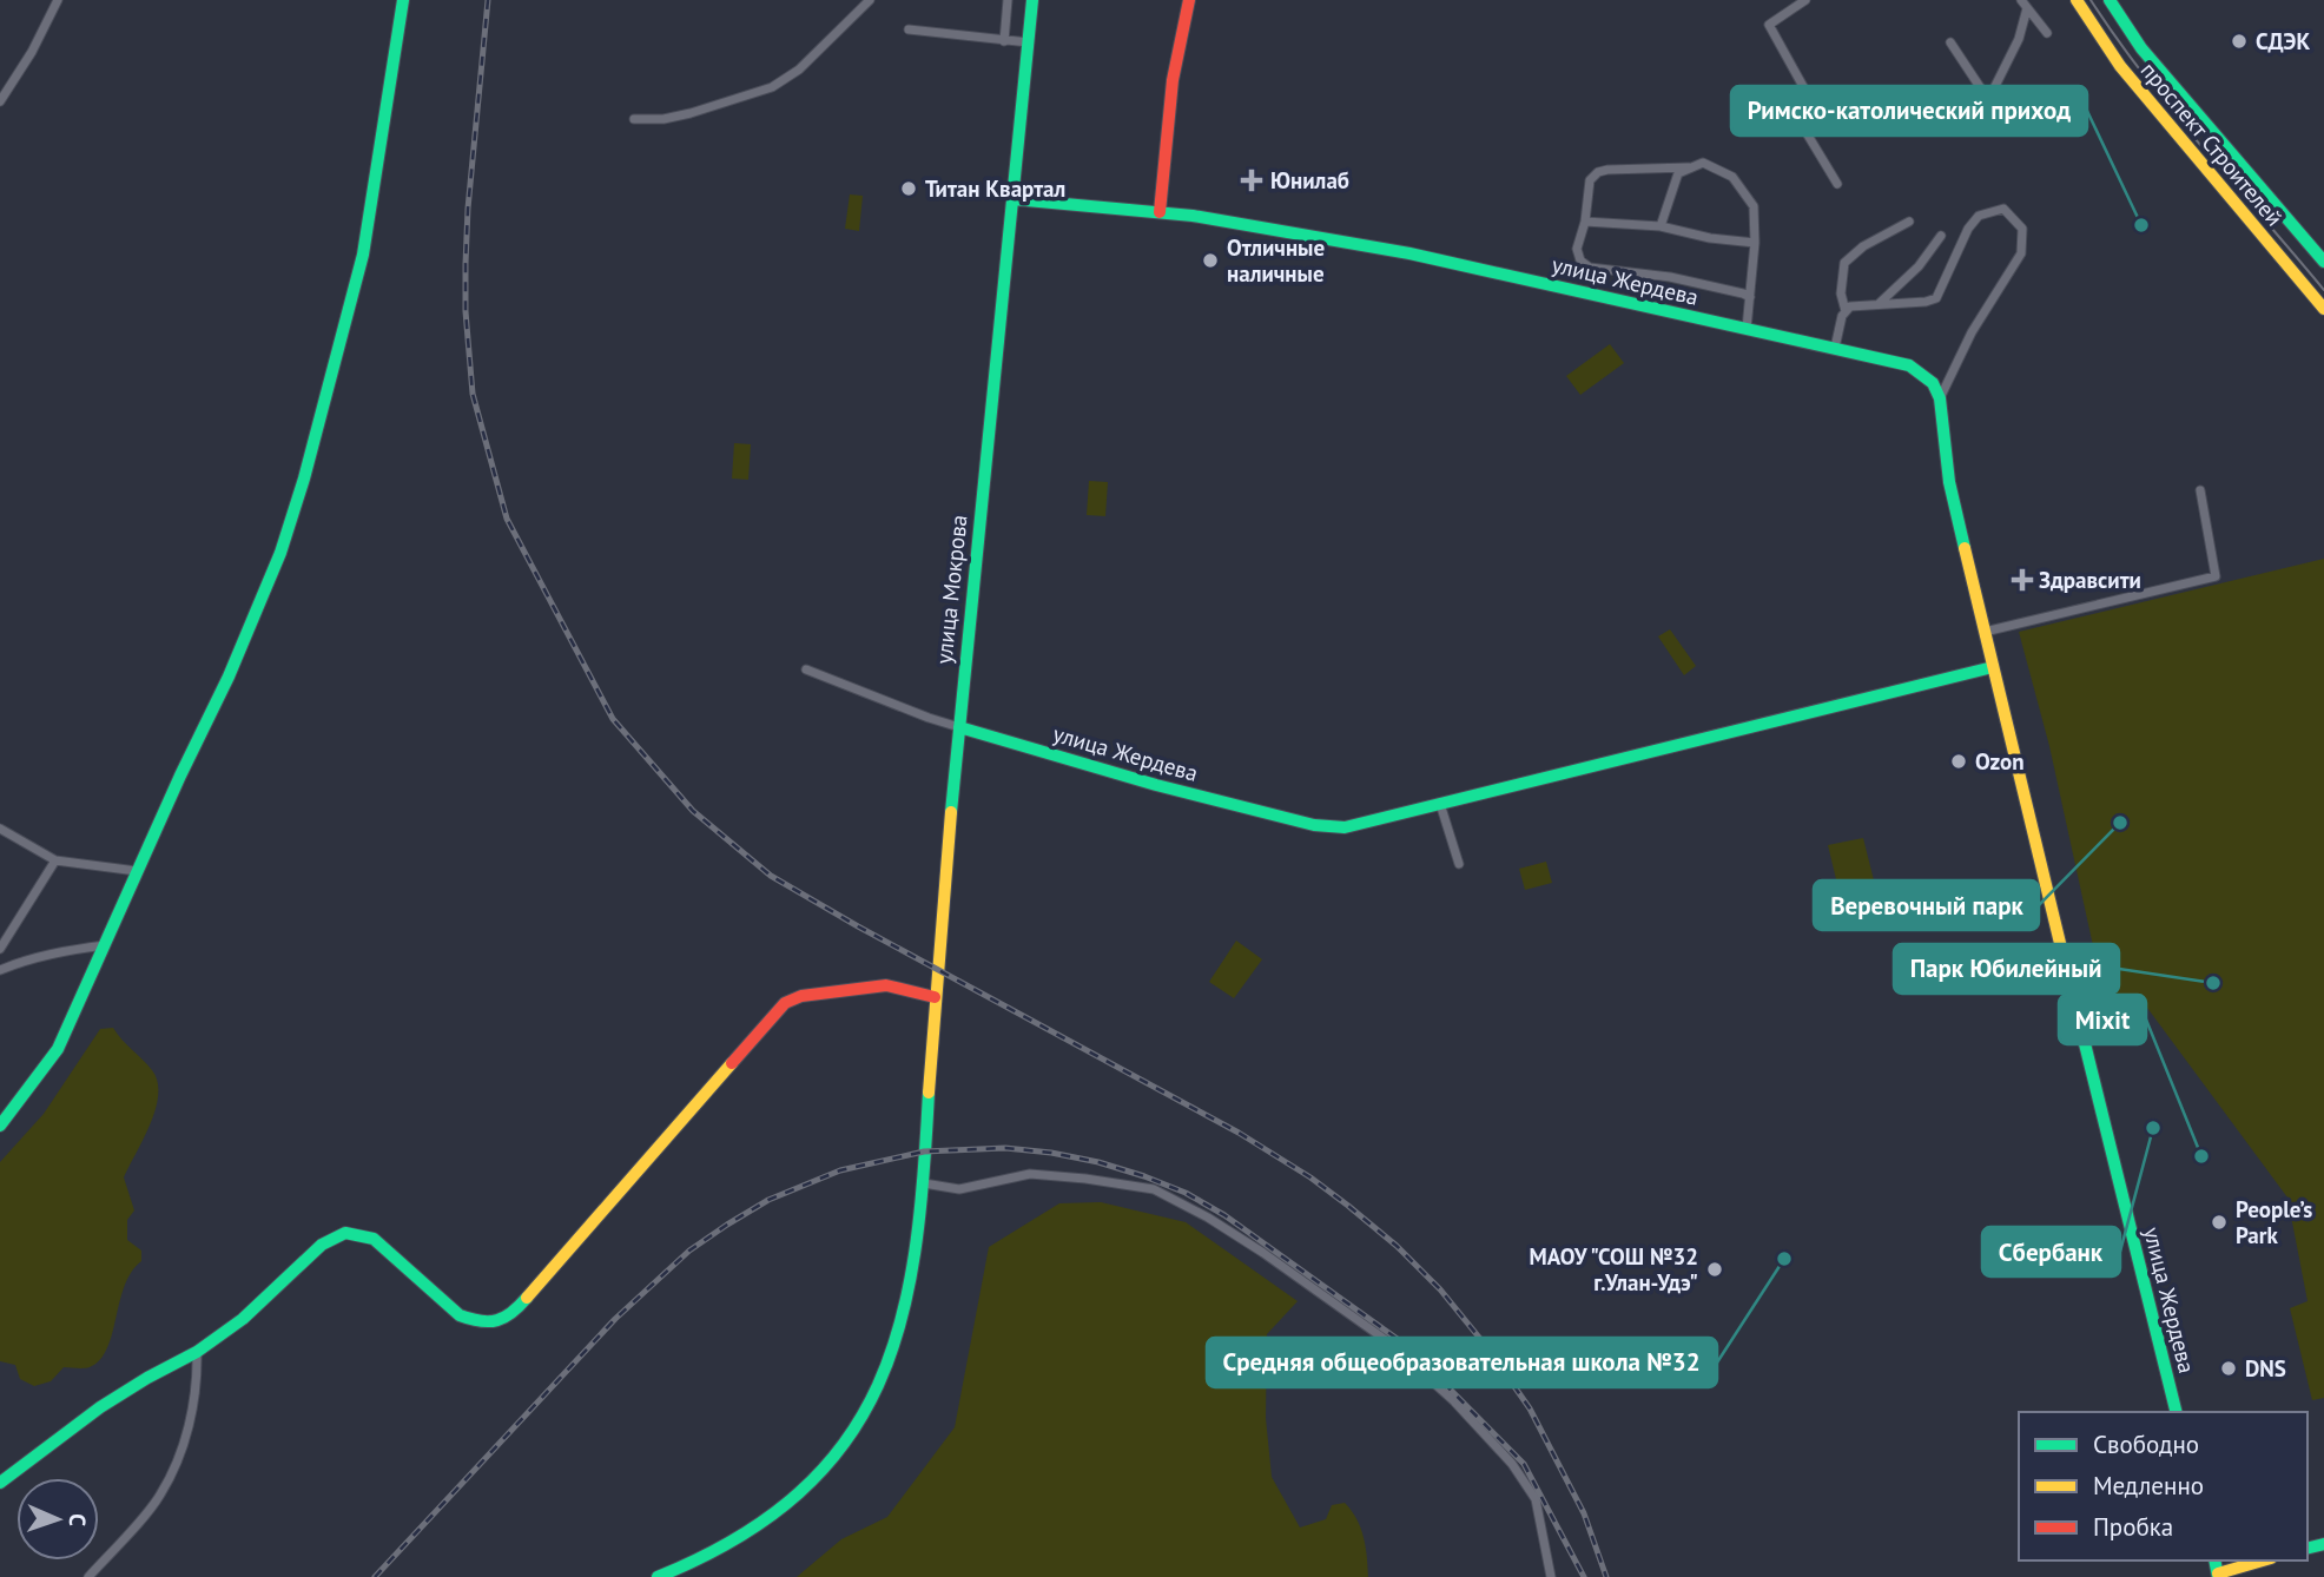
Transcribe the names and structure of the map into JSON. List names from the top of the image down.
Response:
{
  "streets": {
    "main road": ["проспект Строителей", "улица Жердева", "улица Мокрова"]
  },
  "crossings": [
    ["улица Жердева", "улица Мокрова"]
  ],
  "places": {
    "other": [
      "СДЭК",
      "Титан Квартал",
      "Римско-католический приход",
      "Отличные наличные",
      "Ozon",
      "Веревочный парк",
      "Парк Юбилейный",
      "Сбербанк",
      "Mixit",
      "People’s Park",
      "Средняя общеобразовательная школа №32",
      "МАОУ \"СОШ №32 г.Улан-Удэ\"",
      "DNS"
    ],
    "health": ["Юнилаб", "Здравсити"]
  },
  "legend": ["Свободно", "Медленно", "Пробка"],
  "north": "right"
}
